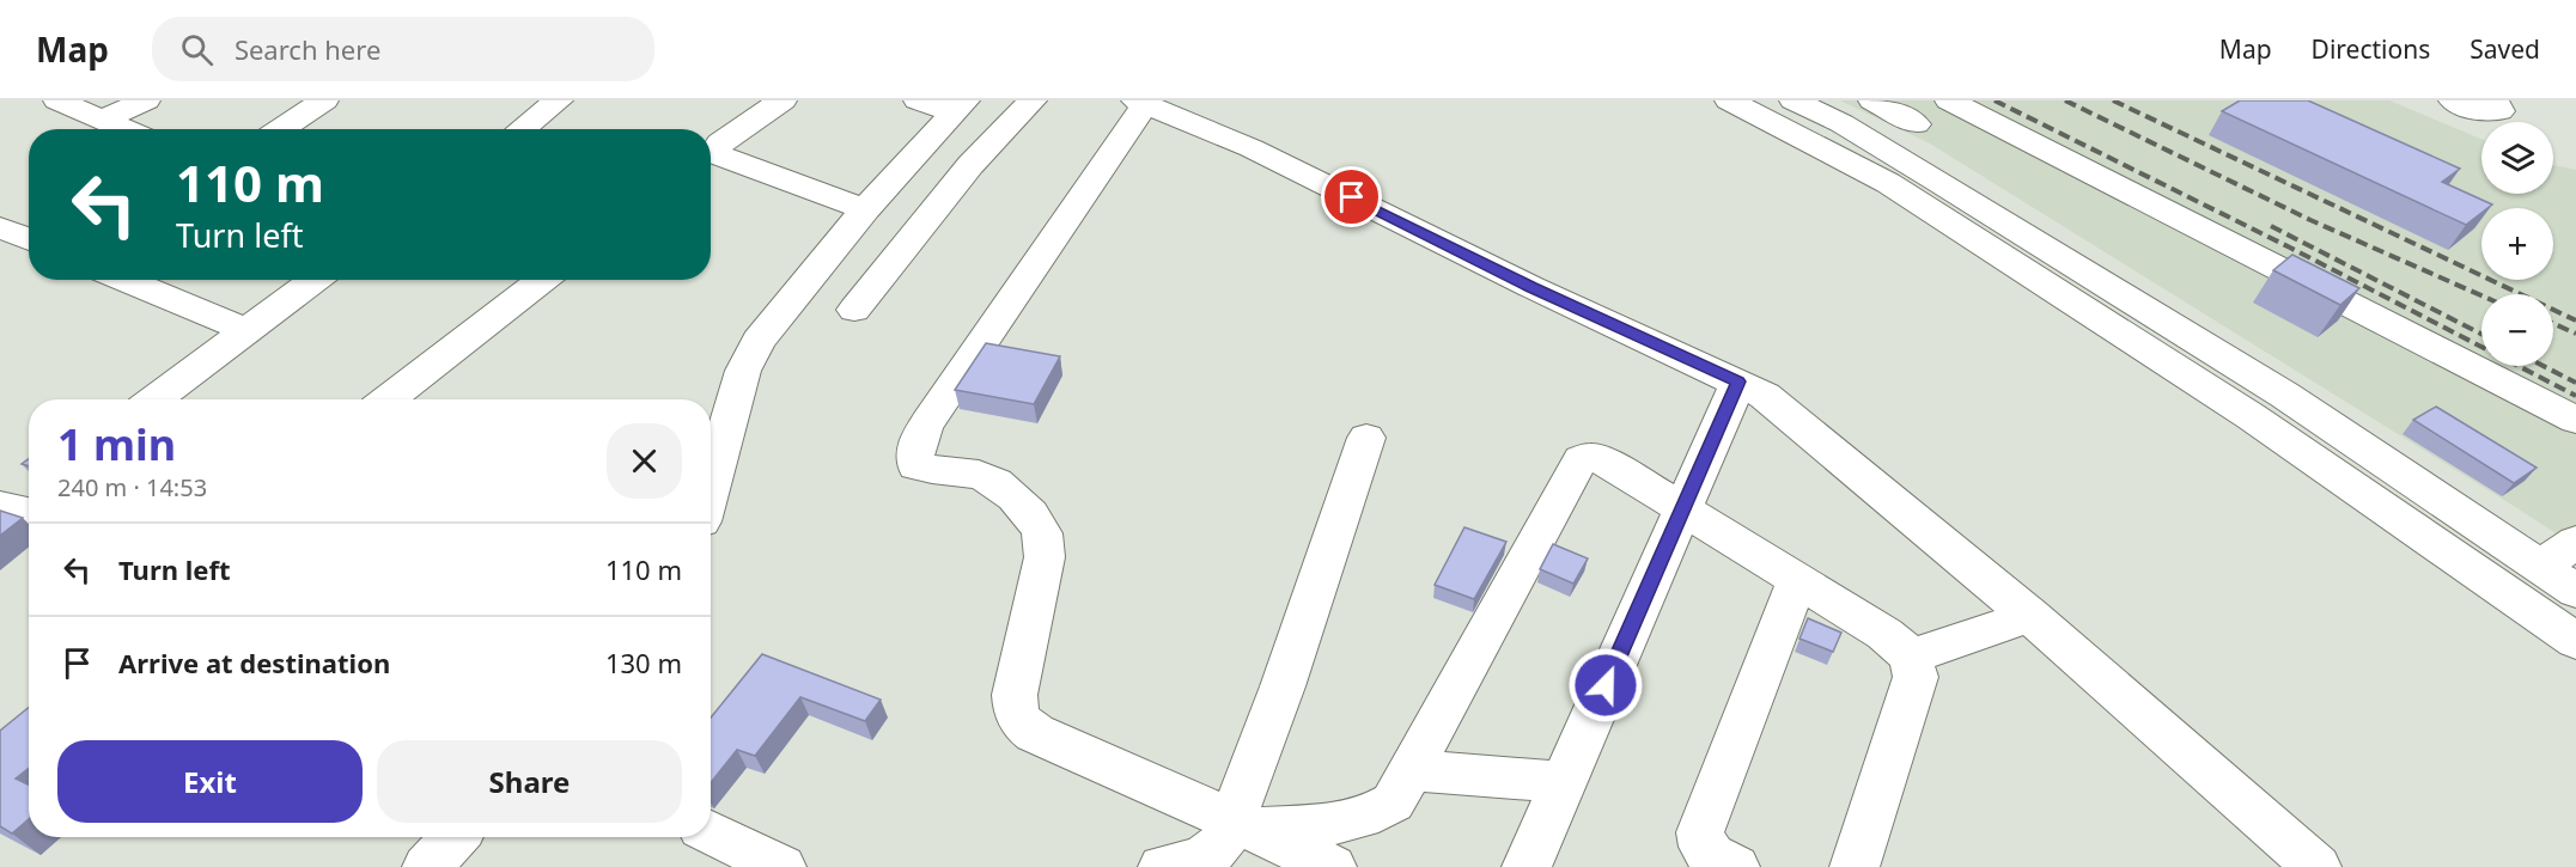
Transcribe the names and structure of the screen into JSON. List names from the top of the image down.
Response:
{
  "page": {
    "header": "Map",
    "search": "Search here",
    "nav": ["Map", "Directions", "Saved"],
    "map_buttons": ["+", "−"],
    "turn": ["110 m", "Turn left"],
    "heading": ["1 min", "240 m · 14:53"],
    "list": [
      {
        "name": "Turn left",
        "value": "110 m"
      },
      {
        "name": "Arrive at destination",
        "value": "130 m"
      }
    ],
    "buttons": ["Exit", "Share"]
  }
}
